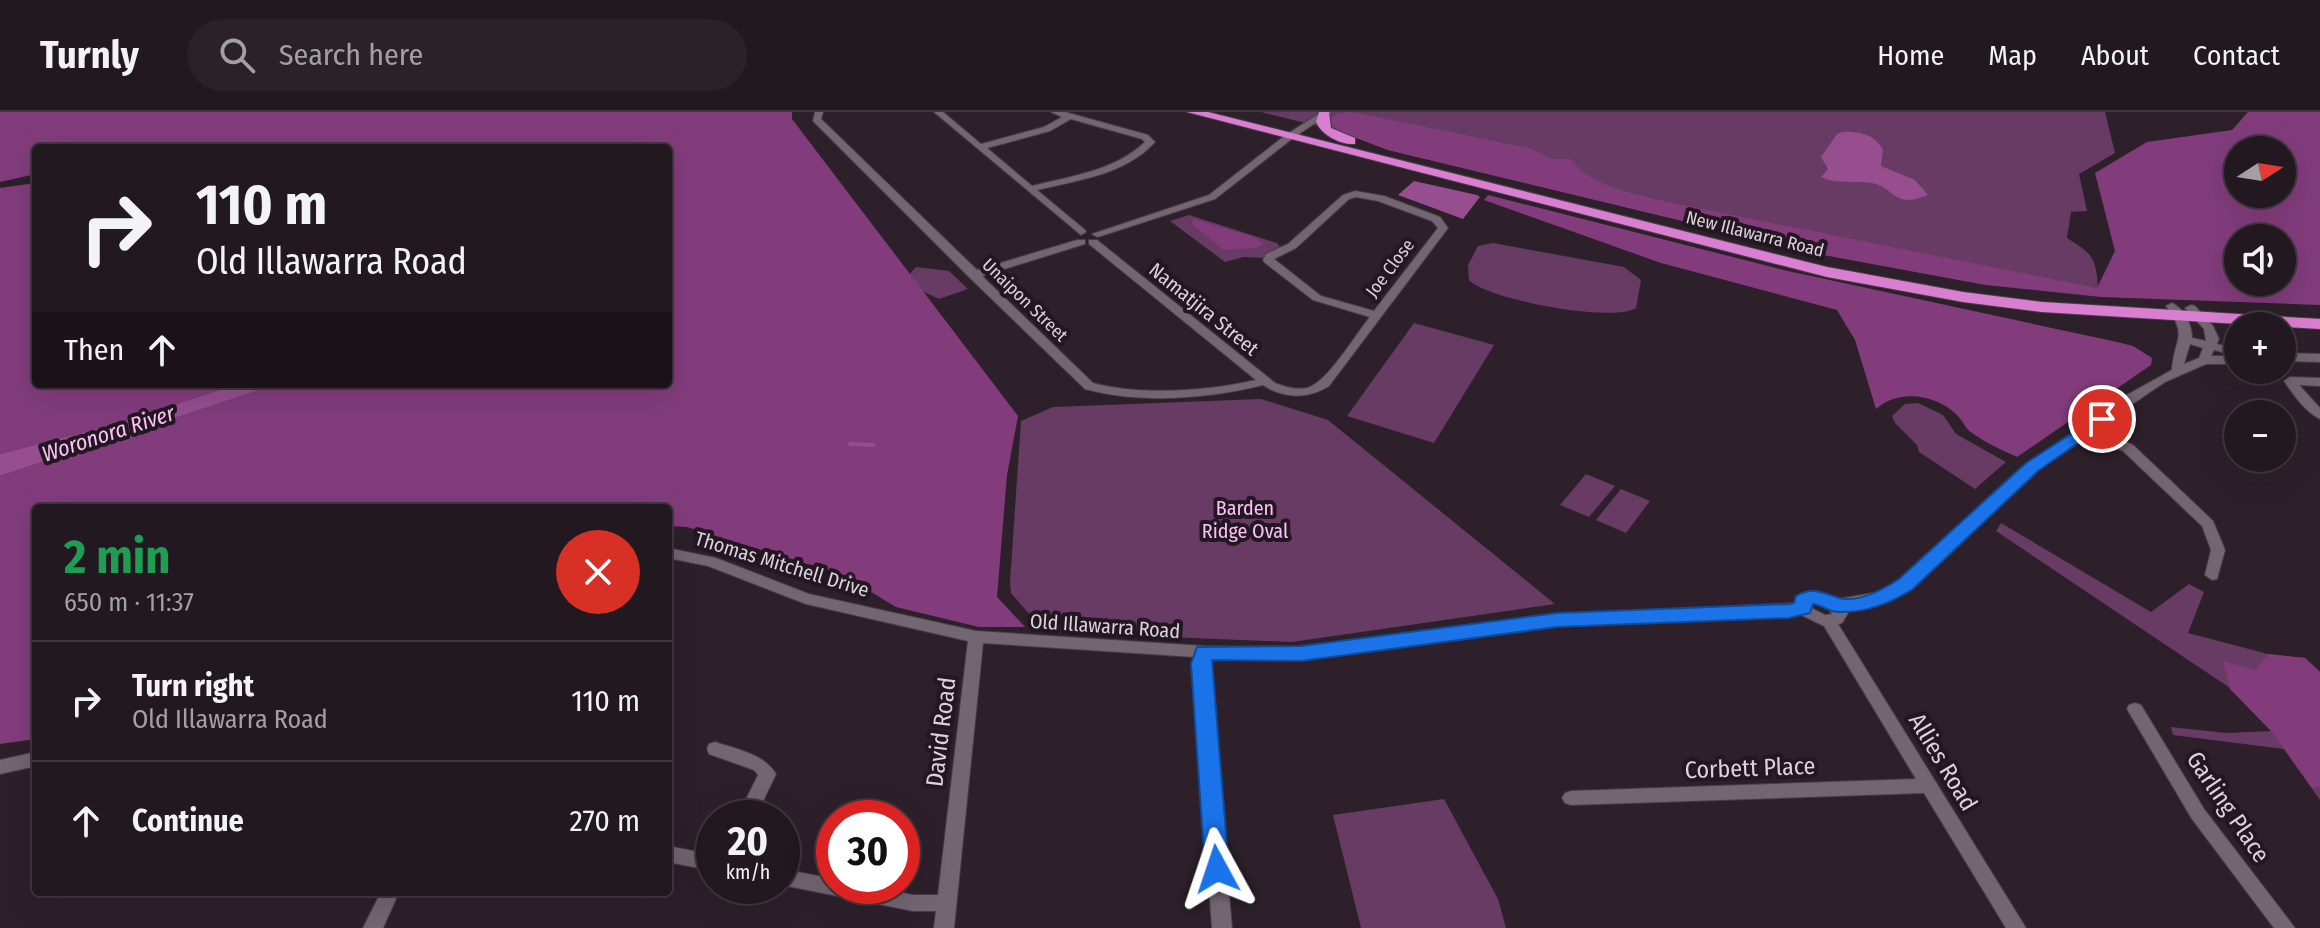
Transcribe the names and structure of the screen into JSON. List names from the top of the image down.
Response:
{
  "streets": {
    "highway": ["New Illawarra Road"],
    "street": [
      "Joe Close",
      "Unaipon Street",
      "Namatjira Street",
      "Thomas Mitchell Drive",
      "Old Illawarra Road",
      "David Road",
      "Allies Road",
      "Corbett Place",
      "Garling Place"
    ]
  },
  "crossings": [
    ["Joe Close", "Namatjira Street"],
    ["Unaipon Street", "Namatjira Street"],
    ["Thomas Mitchell Drive", "Old Illawarra Road"],
    ["Thomas Mitchell Drive", "David Road"],
    ["Old Illawarra Road", "David Road"],
    ["Old Illawarra Road", "Allies Road"],
    ["Allies Road", "Corbett Place"]
  ],
  "water": ["Woronora River"],
  "parks": ["Barden Ridge Oval"],
  "north": "right",
  "page": {
    "header": "Turnly",
    "search": "Search here",
    "nav": [
      "Home",
      "Map",
      "About",
      "Contact"
    ],
    "map_buttons": ["+", "−"],
    "turn": ["110 m", "Old Illawarra Road"],
    "then": "Then",
    "heading": ["2 min", "650 m · 11:37"],
    "list": [
      {
        "name": "Turn right",
        "note": "Old Illawarra Road",
        "value": "110 m"
      },
      {
        "name": "Continue",
        "value": "270 m"
      }
    ],
    "speed": "20 km/h",
    "limit": "30"
  }
}
